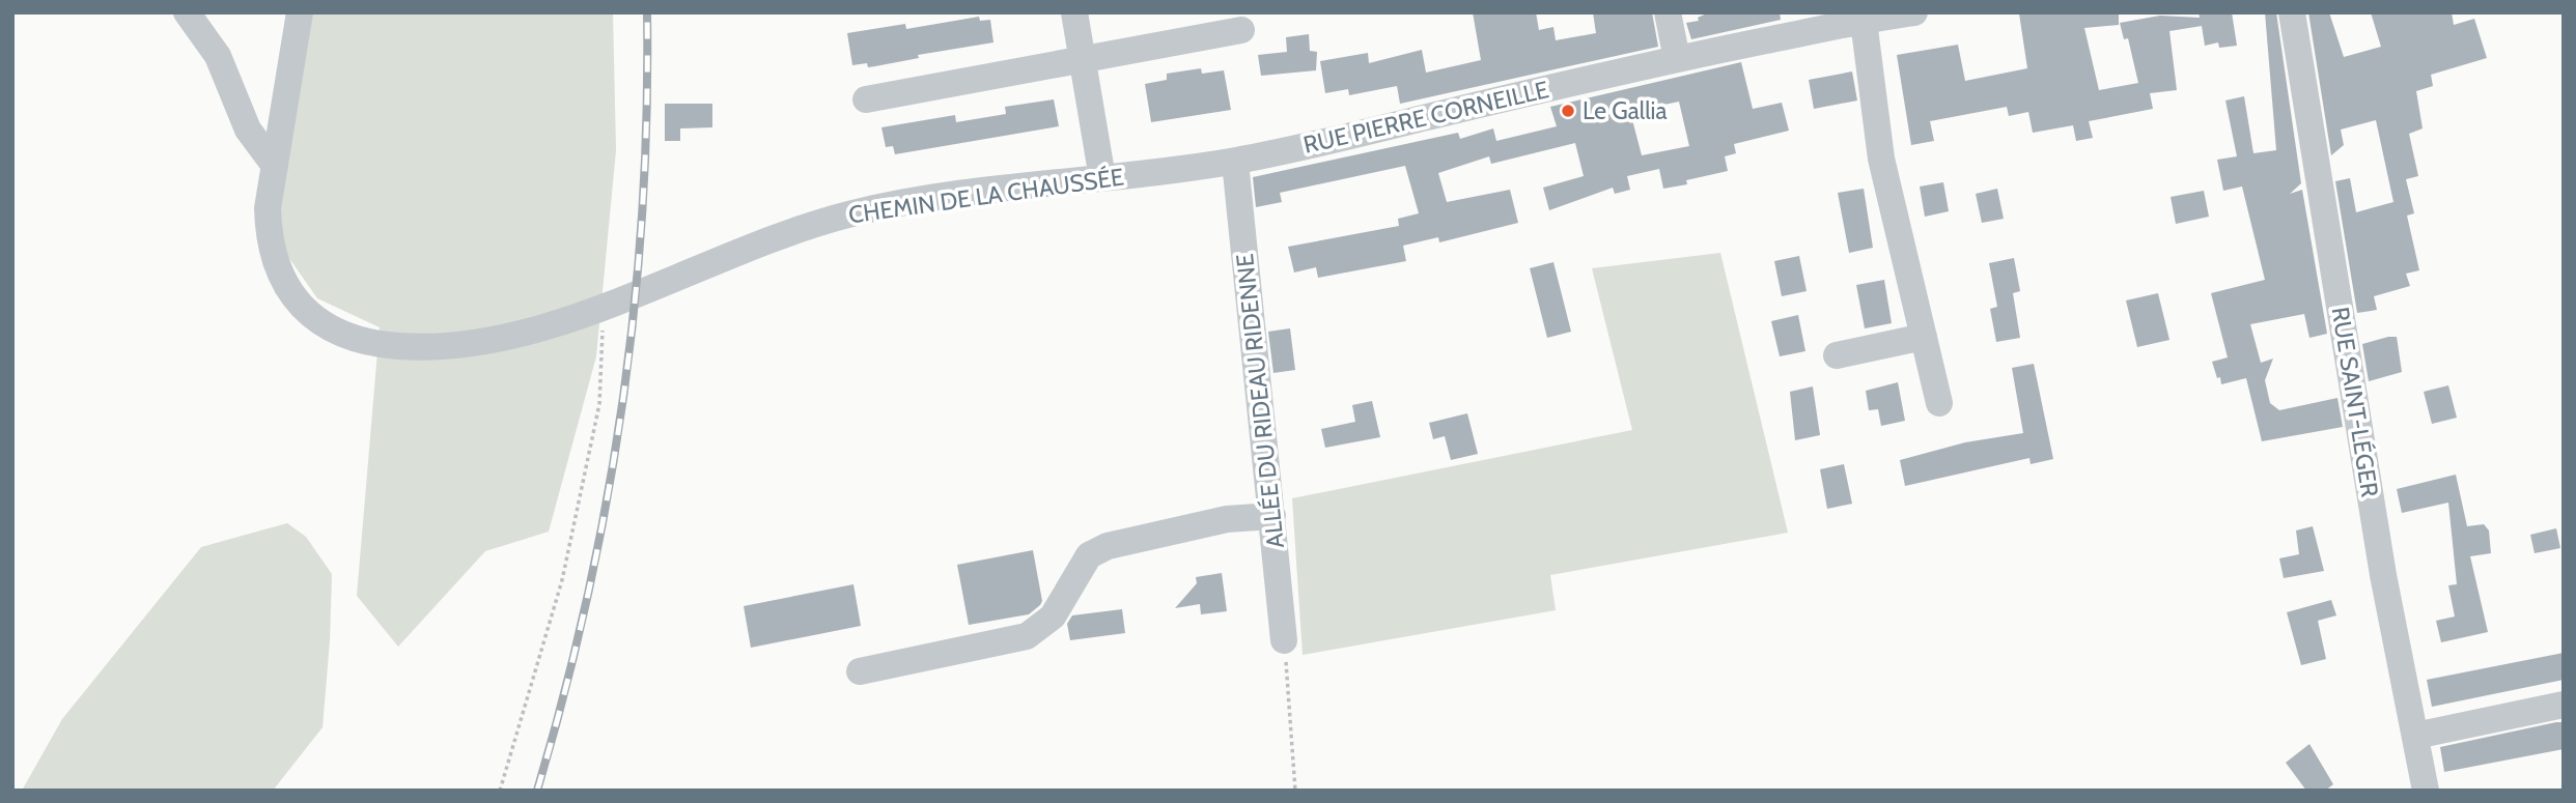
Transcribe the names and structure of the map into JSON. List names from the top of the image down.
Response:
{
  "streets": {
    "street": [
      "RUE PIERRE CORNEILLE",
      "CHEMIN DE LA CHAUSSÉE",
      "ALLÉE DU RIDEAU RIDENNE",
      "RUE SAINT-LÉGER"
    ]
  },
  "crossings": [
    ["RUE PIERRE CORNEILLE", "CHEMIN DE LA CHAUSSÉE"],
    ["RUE PIERRE CORNEILLE", "ALLÉE DU RIDEAU RIDENNE"],
    ["CHEMIN DE LA CHAUSSÉE", "ALLÉE DU RIDEAU RIDENNE"]
  ],
  "places": ["Le Gallia"]
}
